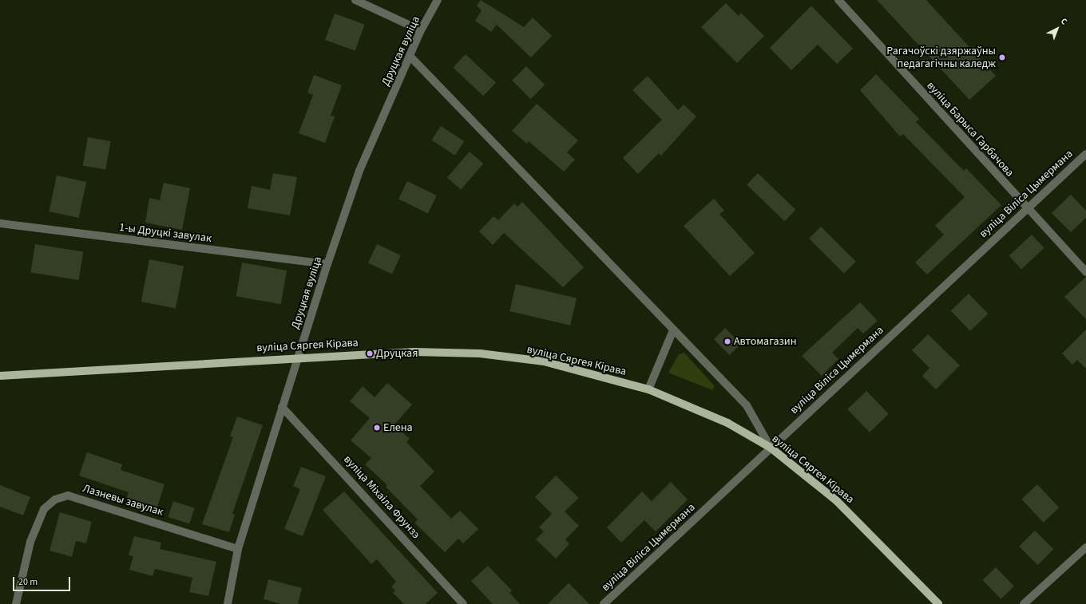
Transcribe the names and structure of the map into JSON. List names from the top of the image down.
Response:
{
  "streets": {
    "main road": ["вуліца Сяргея Кірава"],
    "street": [
      "Друцкая вуліца",
      "вуліца Барыса Гарбачова",
      "вуліца Віліса Цымермана",
      "1-ы Друцкі завулак",
      "вуліца Міхаіла Фрунзэ",
      "Лазневы завулак"
    ]
  },
  "crossings": [
    ["Друцкая вуліца", "1-ы Друцкі завулак"],
    ["Друцкая вуліца", "вуліца Сяргея Кірава"],
    ["Друцкая вуліца", "вуліца Міхаіла Фрунзэ"],
    ["Друцкая вуліца", "Лазневы завулак"],
    ["вуліца Барыса Гарбачова", "вуліца Віліса Цымермана"],
    ["вуліца Віліса Цымермана", "вуліца Сяргея Кірава"]
  ],
  "places": [
    "Рагачоўскі дзяржаўны педагагічны каледж",
    "Автомагазин",
    "Друцкая",
    "Елена"
  ],
  "scale_bar": "20 m",
  "north": "top right"
}
